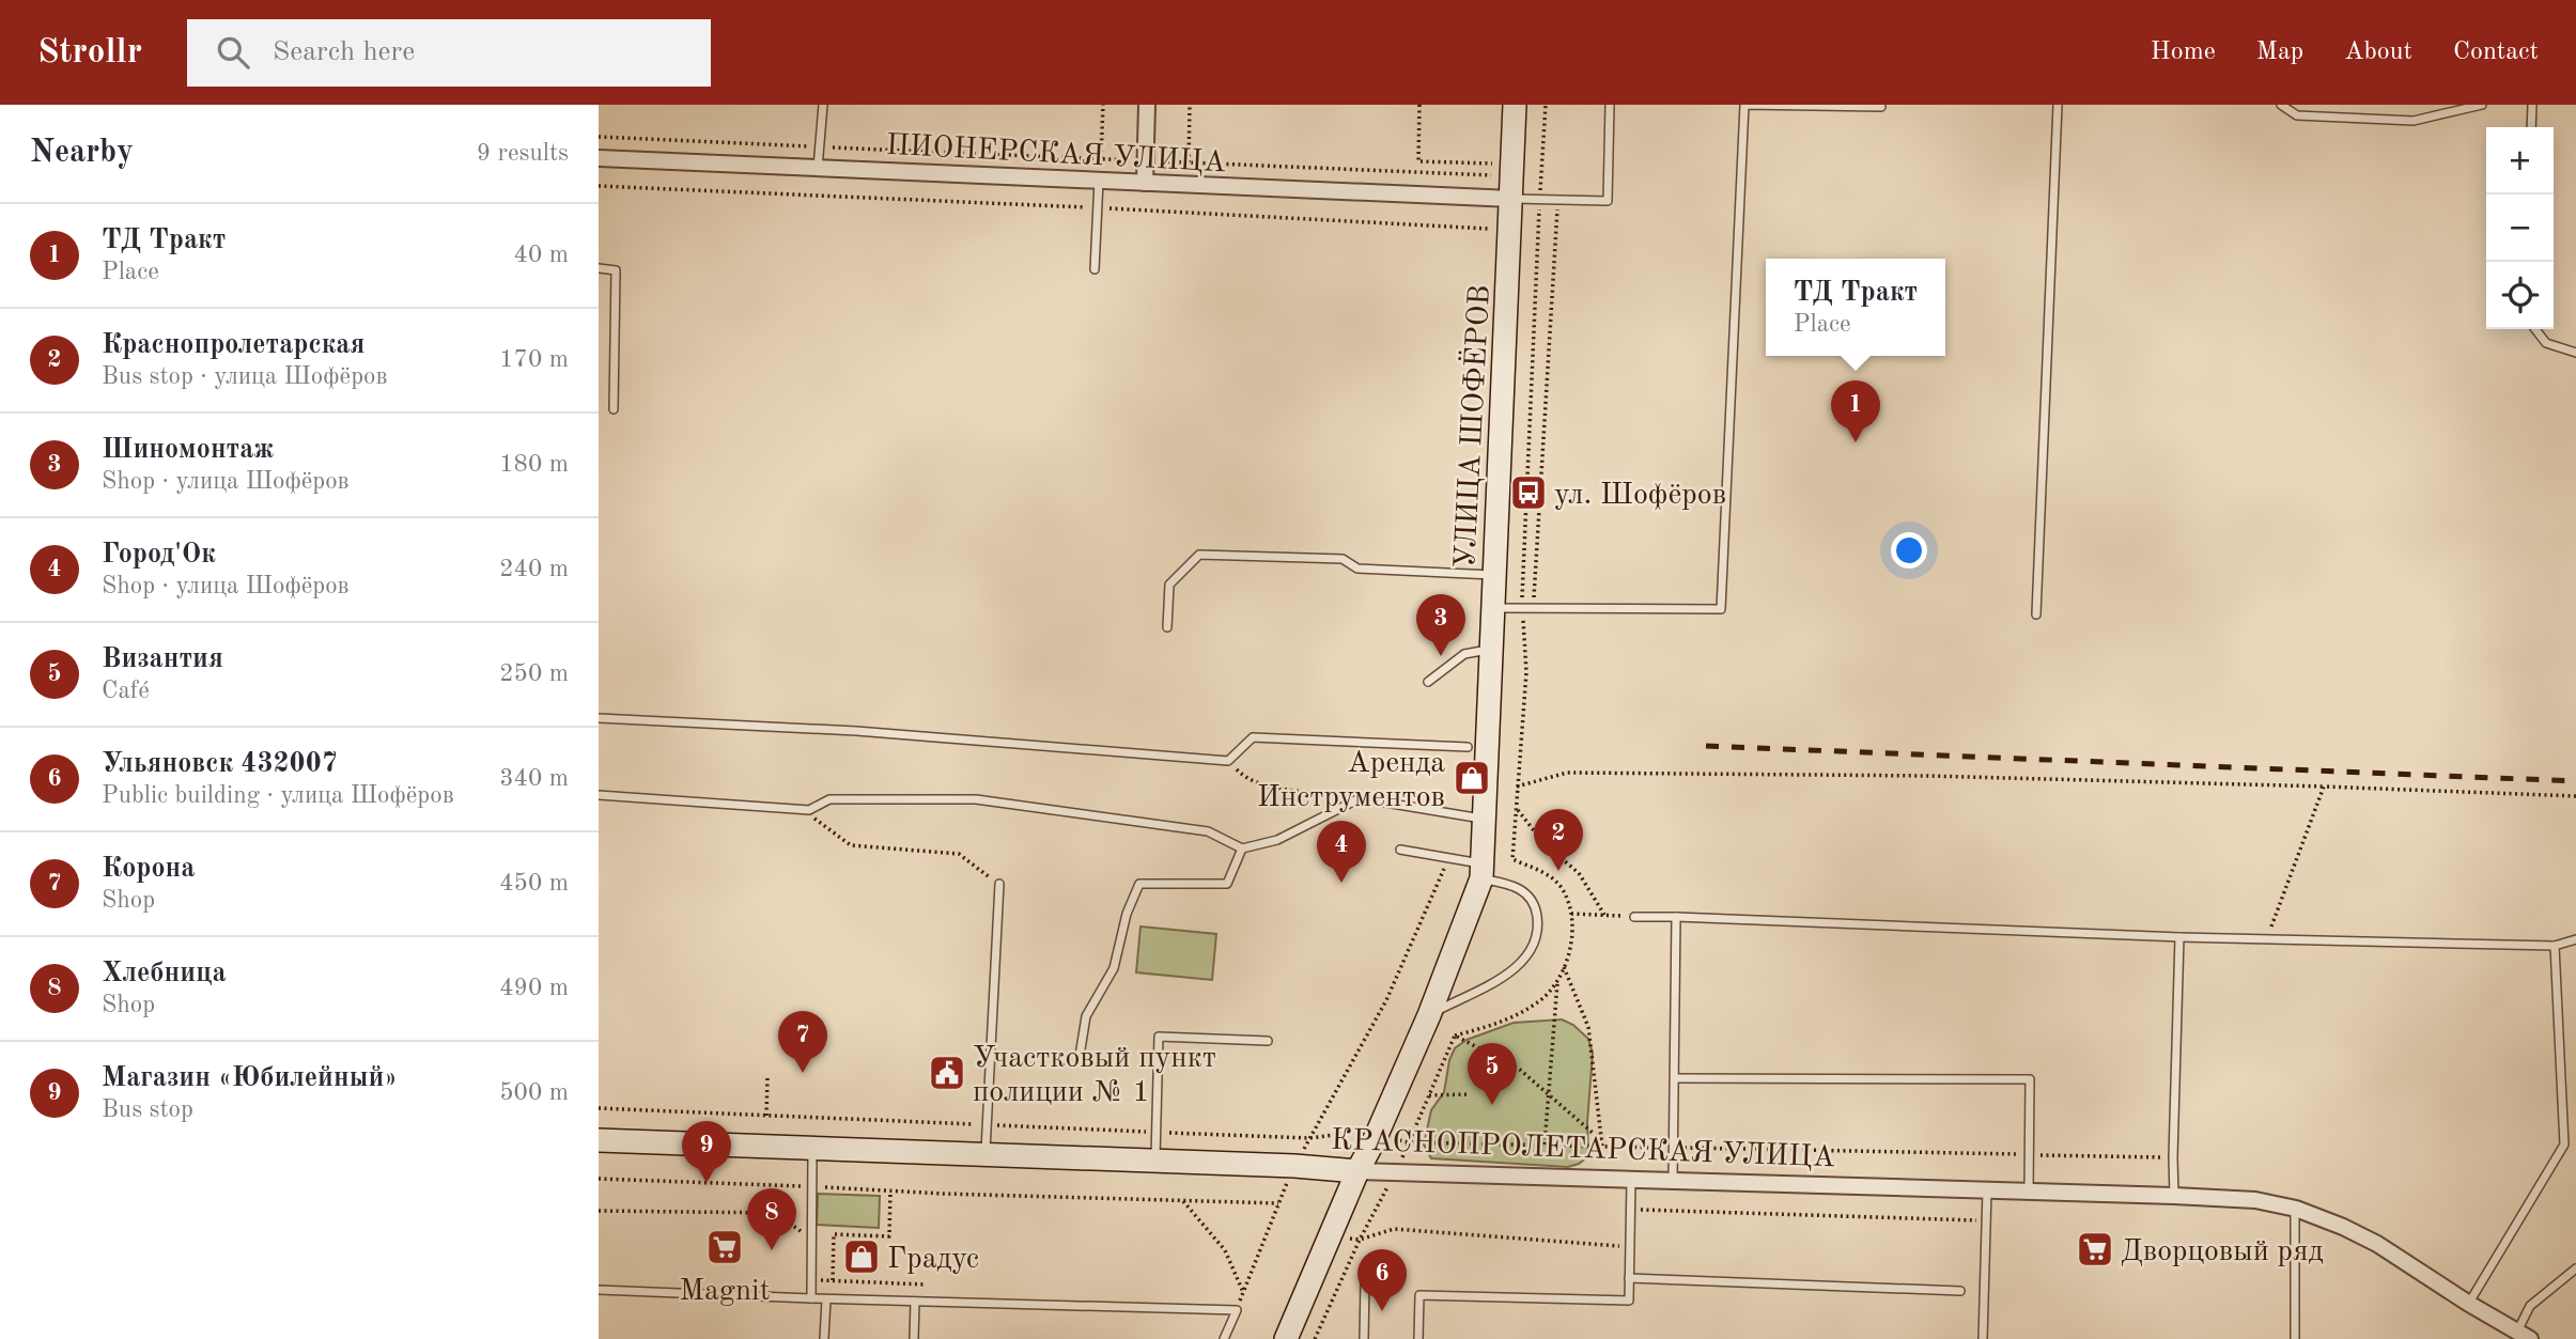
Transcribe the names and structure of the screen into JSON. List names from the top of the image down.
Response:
{
  "streets": {
    "street": ["ПИОНЕРСКАЯ УЛИЦА", "УЛИЦА ШОФЁРОВ", "КРАСНОПРОЛЕТАРСКАЯ УЛИЦА"]
  },
  "crossings": [
    ["ПИОНЕРСКАЯ УЛИЦА", "УЛИЦА ШОФЁРОВ"],
    ["УЛИЦА ШОФЁРОВ", "КРАСНОПРОЛЕТАРСКАЯ УЛИЦА"]
  ],
  "places": {
    "bus stop": ["ул. Шофёров"],
    "shop": ["Аренда Инструментов", "Градус"],
    "public building": ["Участковый пункт полиции № 1"],
    "supermarket": ["Magnit", "Дворцовый ряд"]
  },
  "page": {
    "header": "Strollr",
    "search": "Search here",
    "nav": [
      "Home",
      "Map",
      "About",
      "Contact"
    ],
    "heading": ["Nearby", "9 results"],
    "map_buttons": ["+", "−"],
    "list": [
      {
        "mark": "1",
        "name": "ТД Тракт",
        "note": "Place",
        "value": "40 m"
      },
      {
        "mark": "2",
        "name": "Краснопролетарская",
        "note": "Bus stop · улица Шофёров",
        "value": "170 m"
      },
      {
        "mark": "3",
        "name": "Шиномонтаж",
        "note": "Shop · улица Шофёров",
        "value": "180 m"
      },
      {
        "mark": "4",
        "name": "Город'Ок",
        "note": "Shop · улица Шофёров",
        "value": "240 m"
      },
      {
        "mark": "5",
        "name": "Византия",
        "note": "Café",
        "value": "250 m"
      },
      {
        "mark": "6",
        "name": "Ульяновск 432007",
        "note": "Public building · улица Шофёров",
        "value": "340 m"
      },
      {
        "mark": "7",
        "name": "Корона",
        "note": "Shop",
        "value": "450 m"
      },
      {
        "mark": "8",
        "name": "Хлебница",
        "note": "Shop",
        "value": "490 m"
      },
      {
        "mark": "9",
        "name": "Магазин «Юбилейный»",
        "note": "Bus stop",
        "value": "500 m"
      }
    ],
    "popup": ["ТД Тракт", "Place"],
    "pins": [
      "1",
      "3",
      "2",
      "4",
      "7",
      "5",
      "9",
      "8",
      "6"
    ]
  }
}
